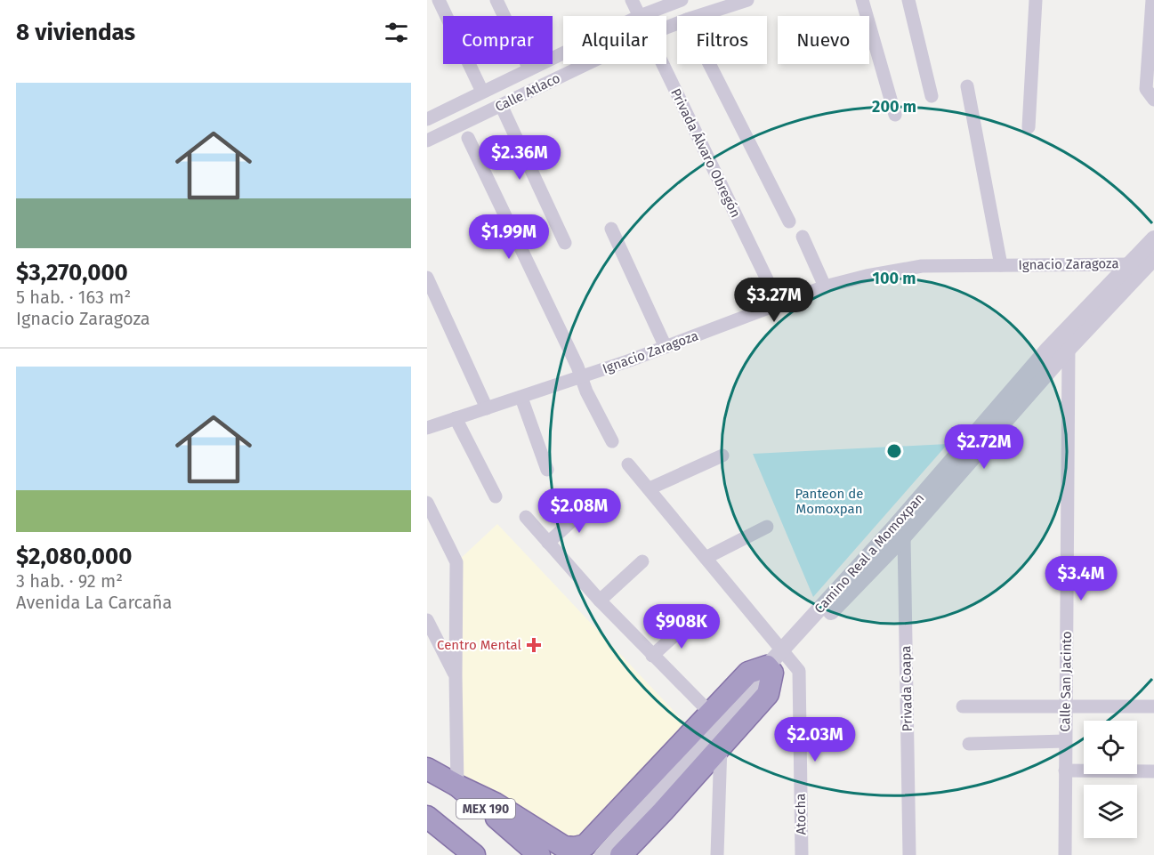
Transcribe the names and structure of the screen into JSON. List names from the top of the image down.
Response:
{
  "streets": {
    "highway": ["MEX 190"],
    "street": [
      "Calle Atlaco",
      "Privada Álvaro Obregón",
      "Ignacio Zaragoza",
      "Camino Real a Momoxpan",
      "Calle San Jacinto",
      "Privada Coapa",
      "Atocha"
    ]
  },
  "crossings": [
    ["Calle Atlaco", "Privada Álvaro Obregón"],
    ["Privada Álvaro Obregón", "Ignacio Zaragoza"],
    ["Ignacio Zaragoza", "Camino Real a Momoxpan"],
    ["Camino Real a Momoxpan", "Calle San Jacinto"],
    ["Camino Real a Momoxpan", "Privada Coapa"],
    ["Camino Real a Momoxpan", "Atocha"]
  ],
  "parks": ["Panteon de Momoxpan"],
  "places": {
    "health": ["Centro Mental"]
  },
  "page": {
    "heading": "8 viviendas",
    "chip": [
      "Comprar",
      "Alquilar",
      "Filtros",
      "Nuevo"
    ],
    "list": [
      {
        "name": "$3,270,000",
        "note": "5 hab. · 163 m² · Ignacio Zaragoza"
      },
      {
        "name": "$2,080,000",
        "note": "3 hab. · 92 m² · Avenida La Carcaña"
      }
    ],
    "price": [
      "$2.36M",
      "$1.99M",
      "$3.27M",
      "$2.72M",
      "$2.08M",
      "$3.4M",
      "$908K",
      "$2.03M"
    ]
  },
  "rings": ["200 m", "100 m"]
}
